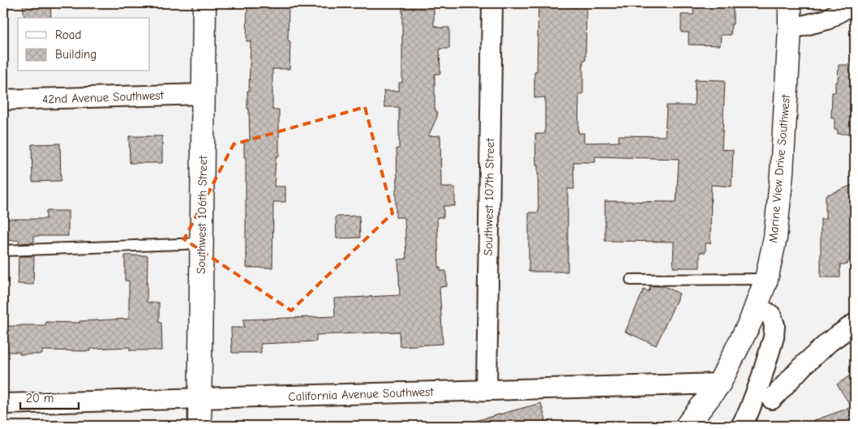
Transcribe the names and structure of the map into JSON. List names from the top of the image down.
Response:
{
  "streets": {
    "street": [
      "42nd Avenue Southwest",
      "Marine View Drive Southwest",
      "Southwest 107th Street",
      "Southwest 106th Street",
      "California Avenue Southwest"
    ]
  },
  "crossings": [
    ["42nd Avenue Southwest", "Southwest 106th Street"],
    ["Marine View Drive Southwest", "California Avenue Southwest"],
    ["Southwest 107th Street", "California Avenue Southwest"],
    ["Southwest 106th Street", "California Avenue Southwest"]
  ],
  "legend": ["Road", "Building"],
  "scale_bar": "20 m"
}
